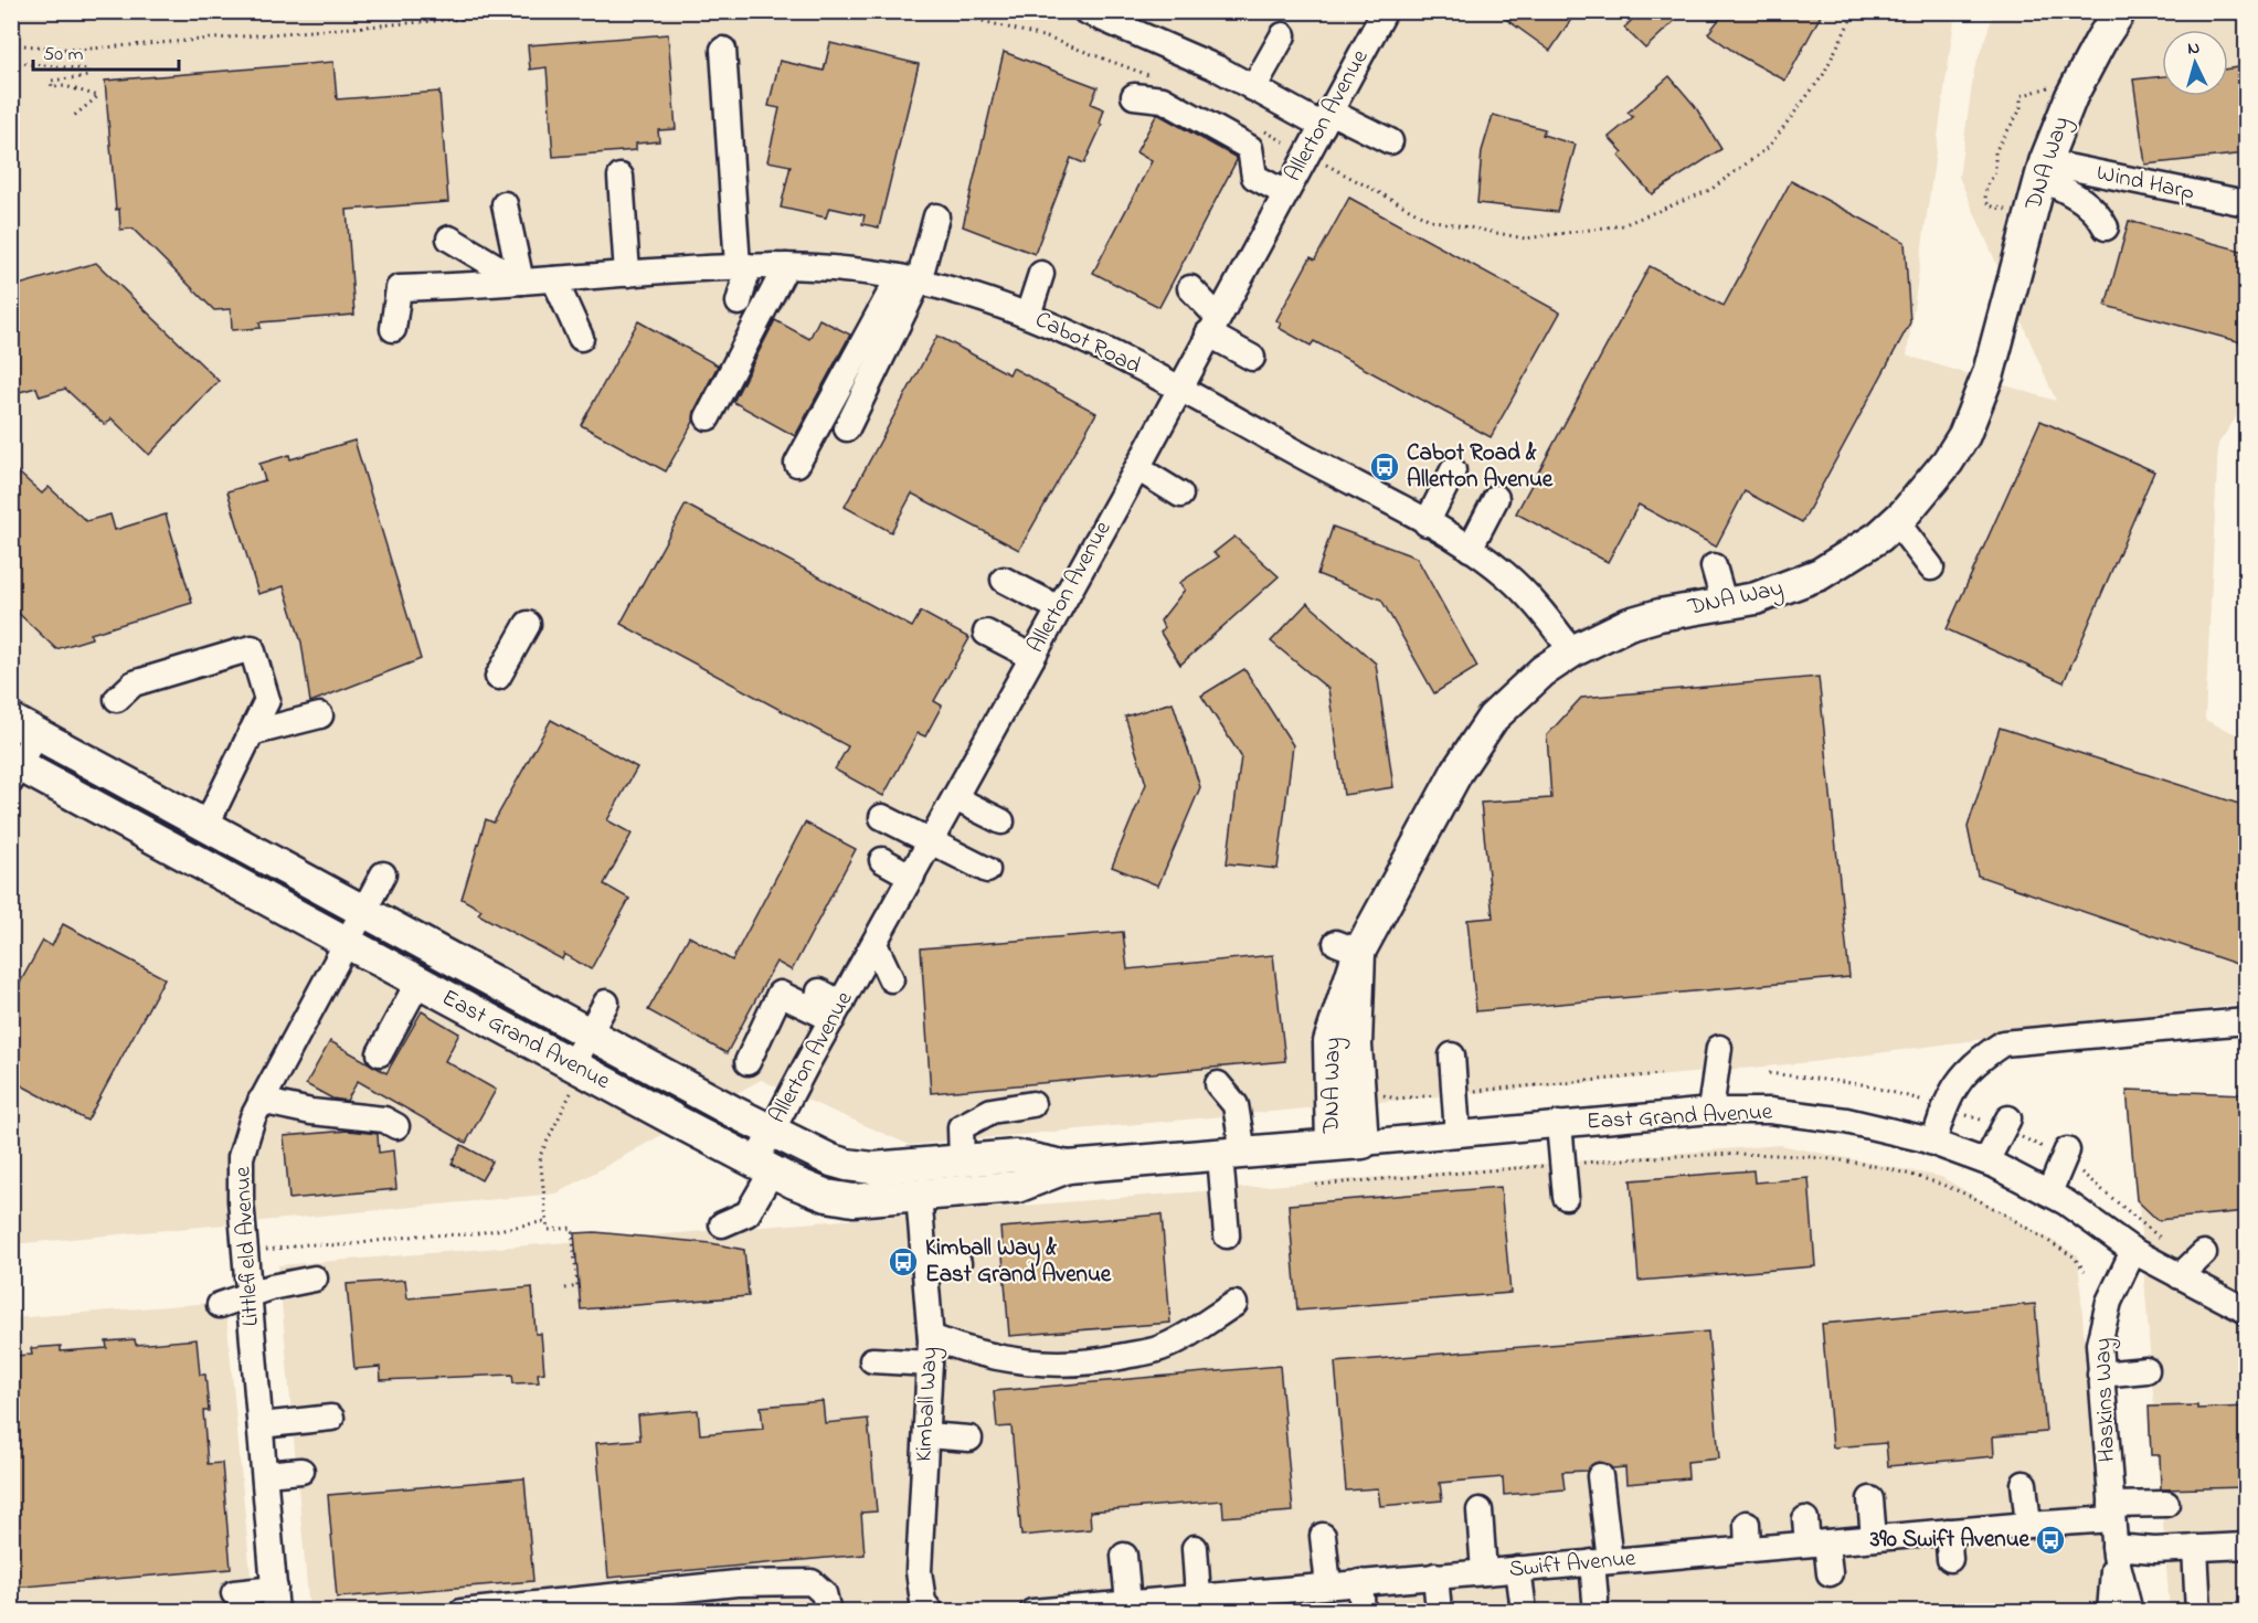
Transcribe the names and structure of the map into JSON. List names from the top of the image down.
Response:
{
  "streets": {
    "main road": ["DNA Way", "East Grand Avenue"],
    "street": [
      "Allerton Avenue",
      "Wind Harp",
      "Cabot Road",
      "Littlefield Avenue",
      "Haskins Way",
      "Kimball Way",
      "Swift Avenue"
    ]
  },
  "crossings": [
    ["Allerton Avenue", "Cabot Road"],
    ["Allerton Avenue", "East Grand Avenue"],
    ["DNA Way", "Wind Harp"],
    ["DNA Way", "Cabot Road"],
    ["DNA Way", "East Grand Avenue"],
    ["East Grand Avenue", "Littlefield Avenue"],
    ["East Grand Avenue", "Haskins Way"],
    ["East Grand Avenue", "Kimball Way"],
    ["Haskins Way", "Swift Avenue"]
  ],
  "places": {
    "bus stop": ["Cabot Road & Allerton Avenue", "Kimball Way & East Grand Avenue", "390 Swift Avenue"]
  },
  "scale_bar": "50 m",
  "north": "top"
}
